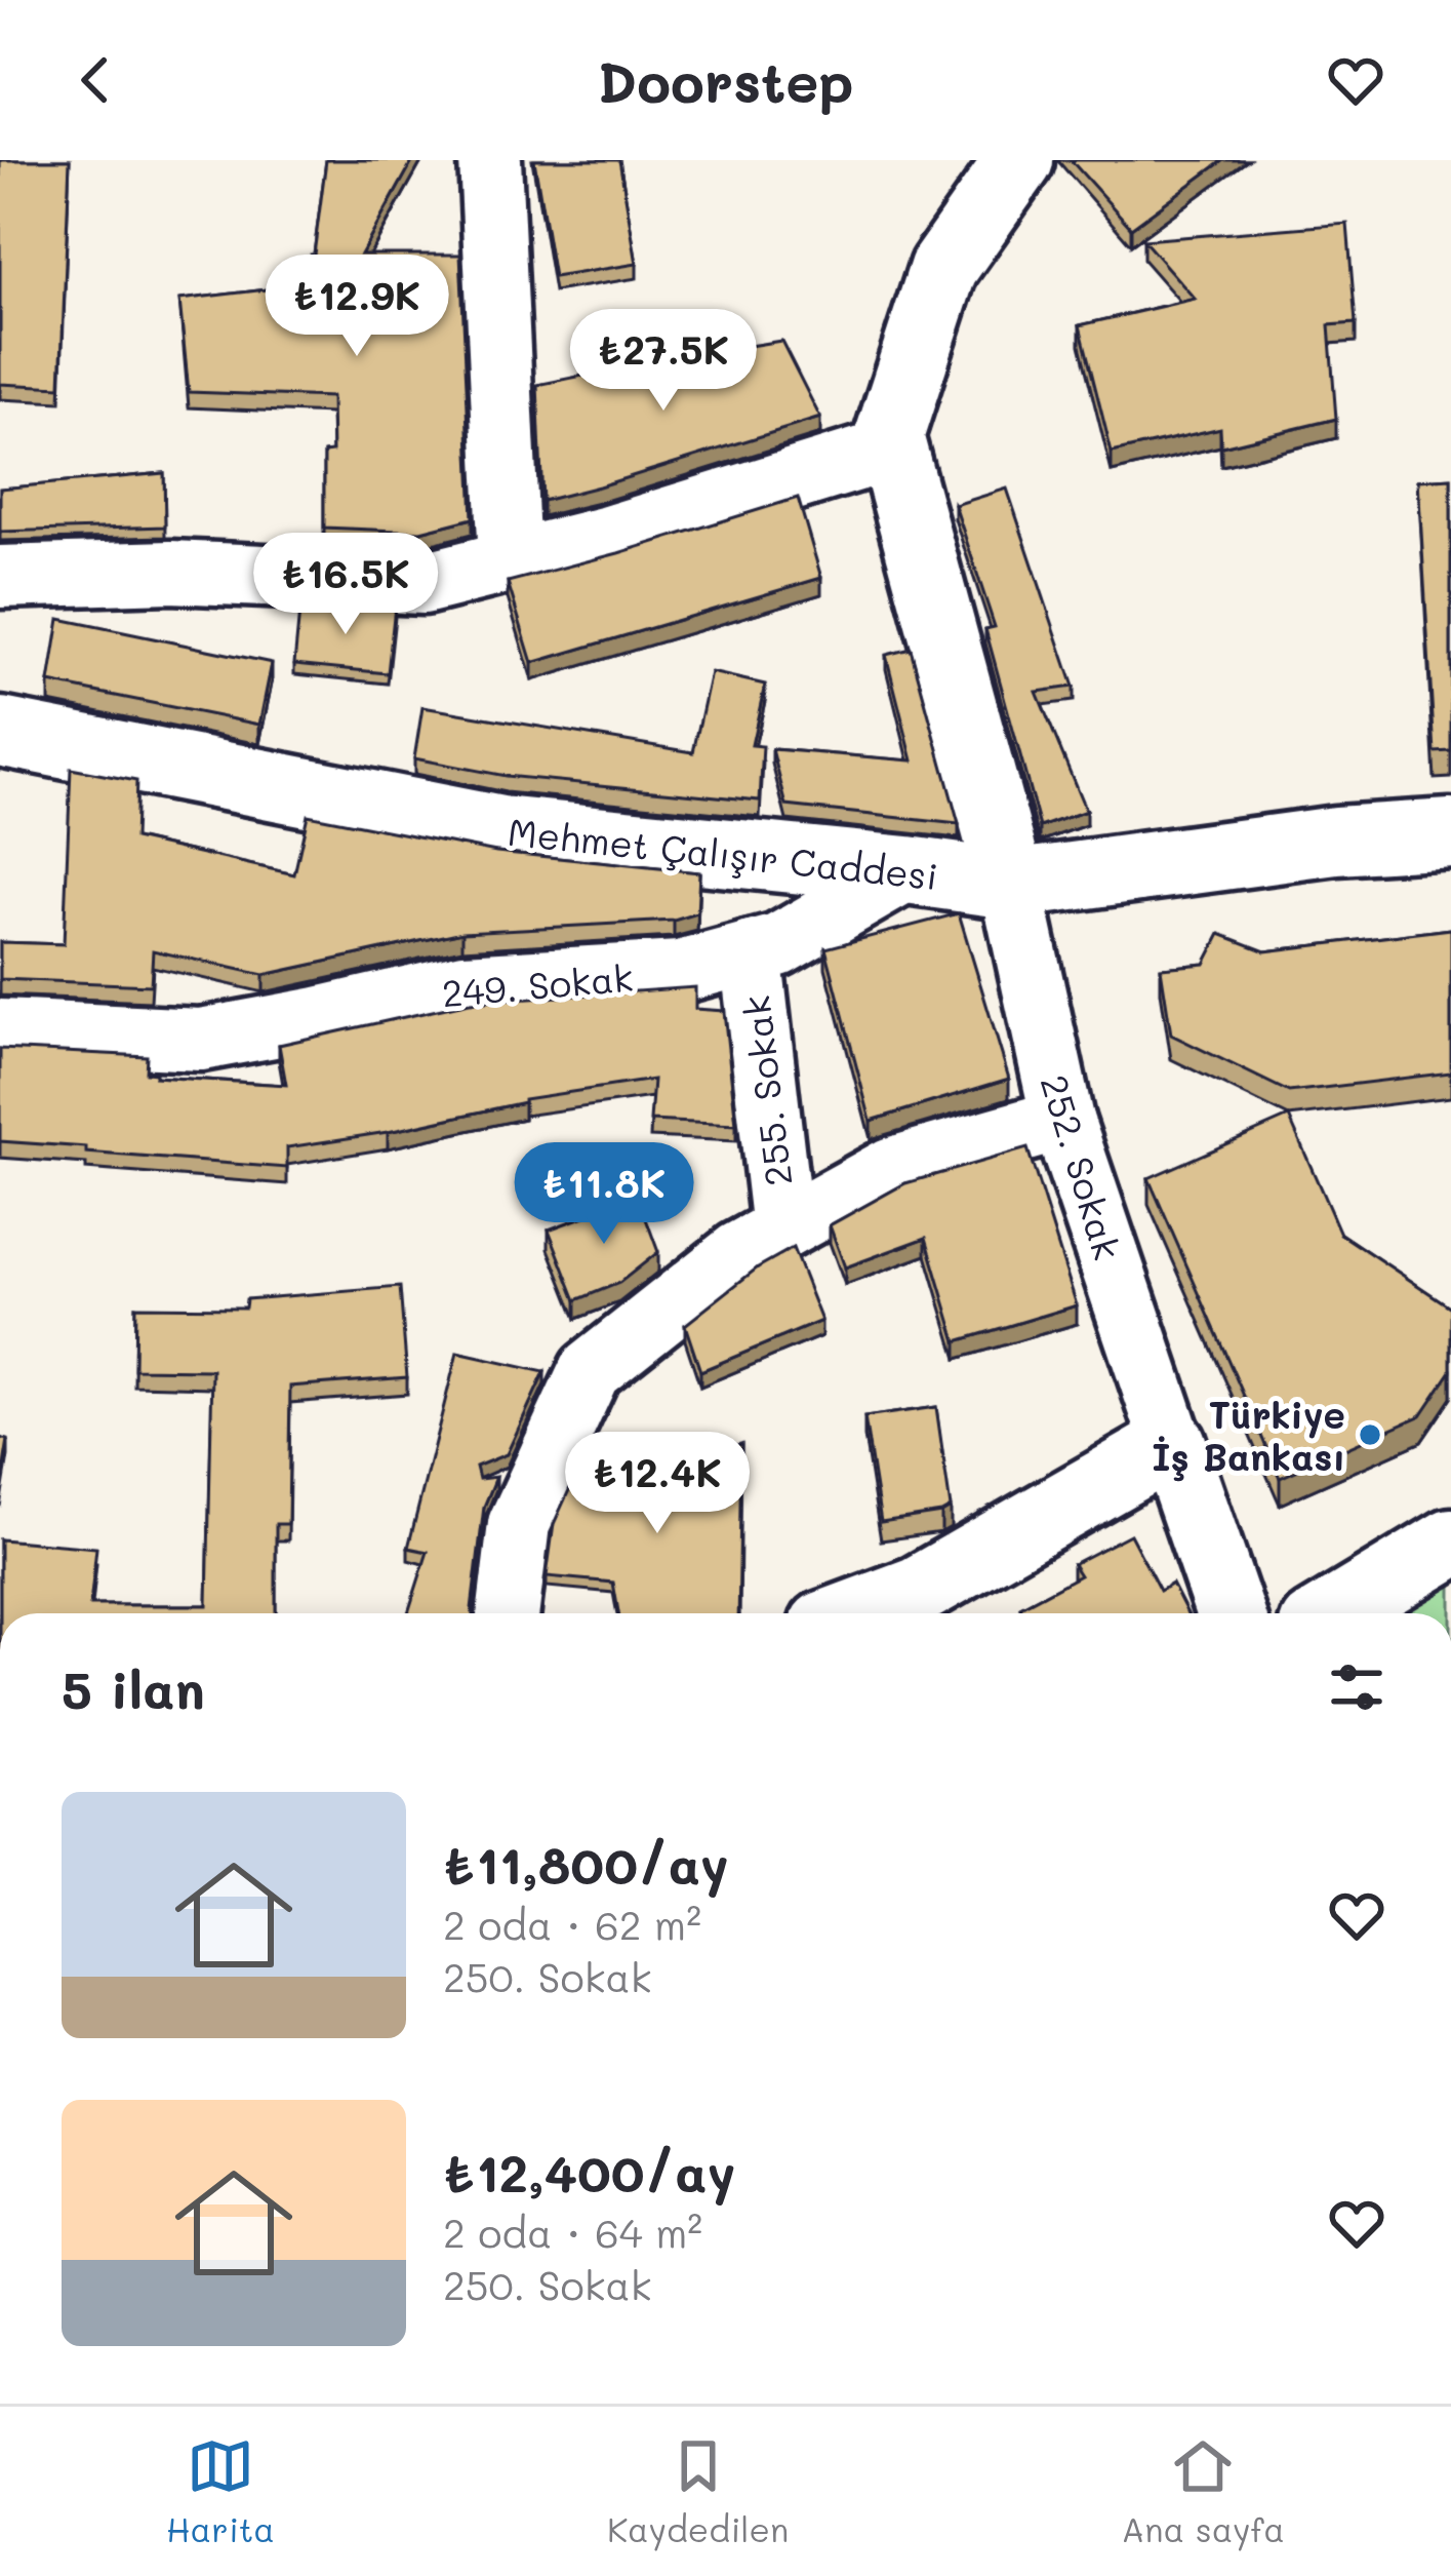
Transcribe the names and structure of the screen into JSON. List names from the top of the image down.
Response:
{
  "streets": {
    "main road": ["Mehmet Çalışır Caddesi"],
    "street": ["249. Sokak", "255. Sokak", "252. Sokak"]
  },
  "crossings": [
    ["Mehmet Çalışır Caddesi", "249. Sokak"],
    ["Mehmet Çalışır Caddesi", "252. Sokak"],
    ["249. Sokak", "255. Sokak"]
  ],
  "places": ["Türkiye İş Bankası"],
  "page": {
    "header": "Doorstep",
    "price": [
      "₺12.9K",
      "₺27.5K",
      "₺16.5K",
      "₺11.8K",
      "₺12.4K"
    ],
    "heading": "5 ilan",
    "list": [
      {
        "name": "₺11,800/ay",
        "note": "2 oda · 62 m² · 250. Sokak"
      },
      {
        "name": "₺12,400/ay",
        "note": "2 oda · 64 m² · 250. Sokak"
      }
    ],
    "tabs": ["Harita", "Kaydedilen", "Ana sayfa"]
  }
}
